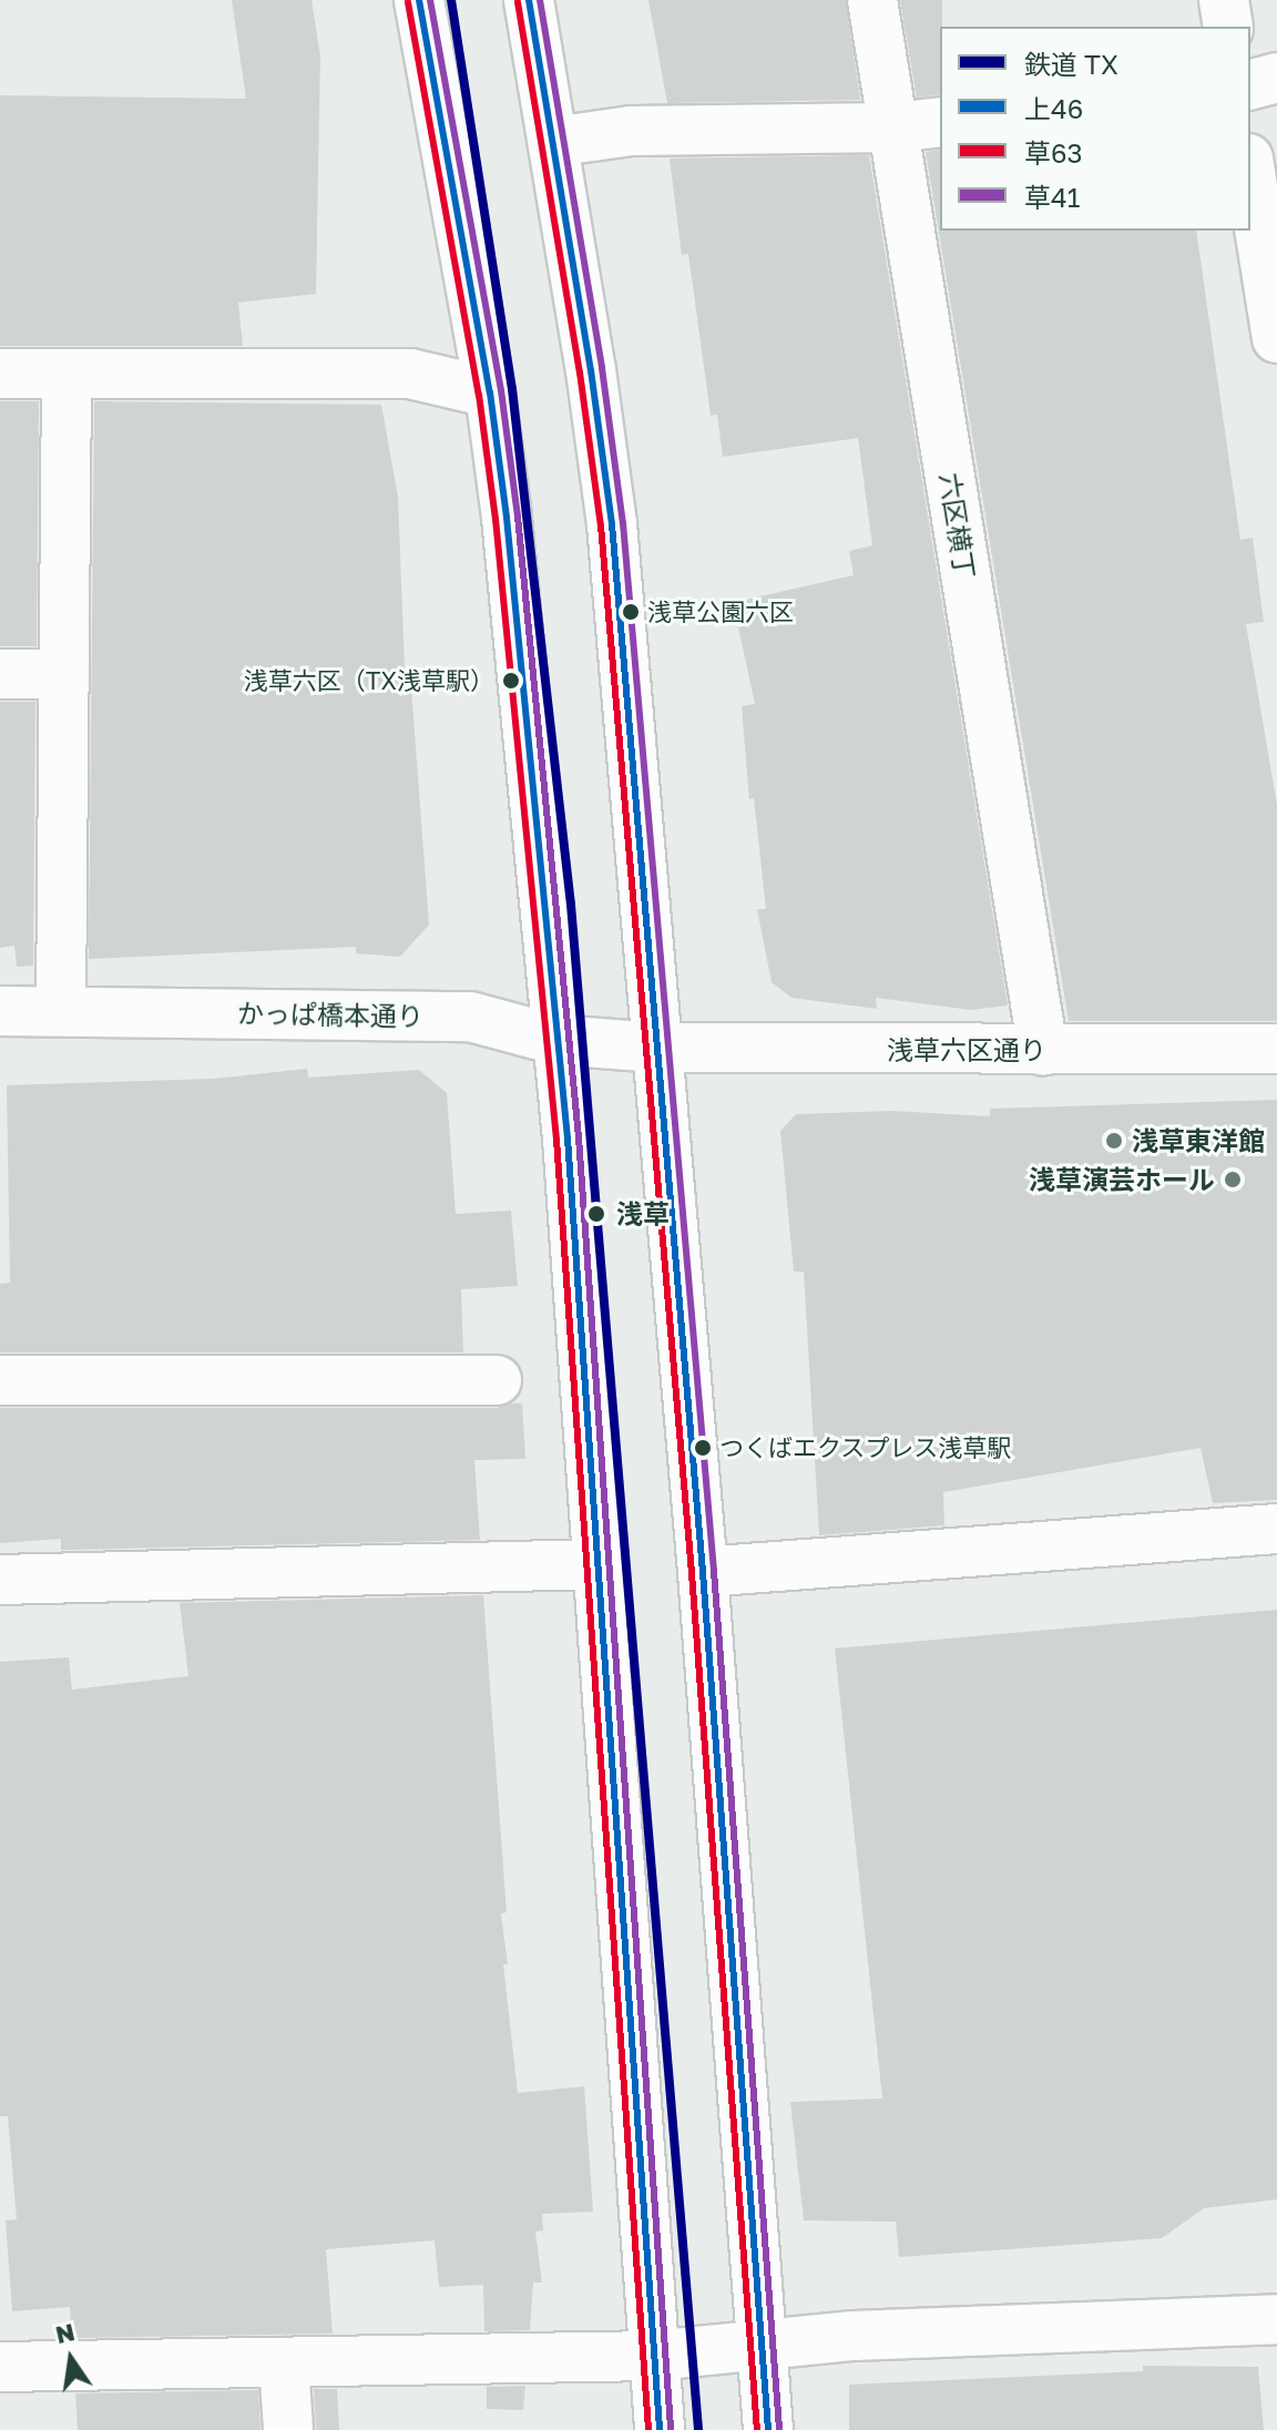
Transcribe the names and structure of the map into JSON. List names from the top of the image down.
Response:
{
  "streets": {
    "street": ["六区横丁", "かっぱ橋本通り", "浅草六区通り"]
  },
  "crossings": [
    ["六区横丁", "浅草六区通り"],
    ["かっぱ橋本通り", "浅草六区通り"]
  ],
  "places": [
    "浅草公園六区",
    "浅草六区（TX浅草駅）",
    "浅草東洋館",
    "浅草演芸ホール",
    "浅草",
    "つくばエクスプレス浅草駅"
  ],
  "lines": [
    "rail line TX",
    "transit line 上46",
    "transit line 草41",
    "transit line 草63"
  ],
  "legend": [
    "鉄道 TX",
    "上46",
    "草63",
    "草41"
  ],
  "north": "top"
}
